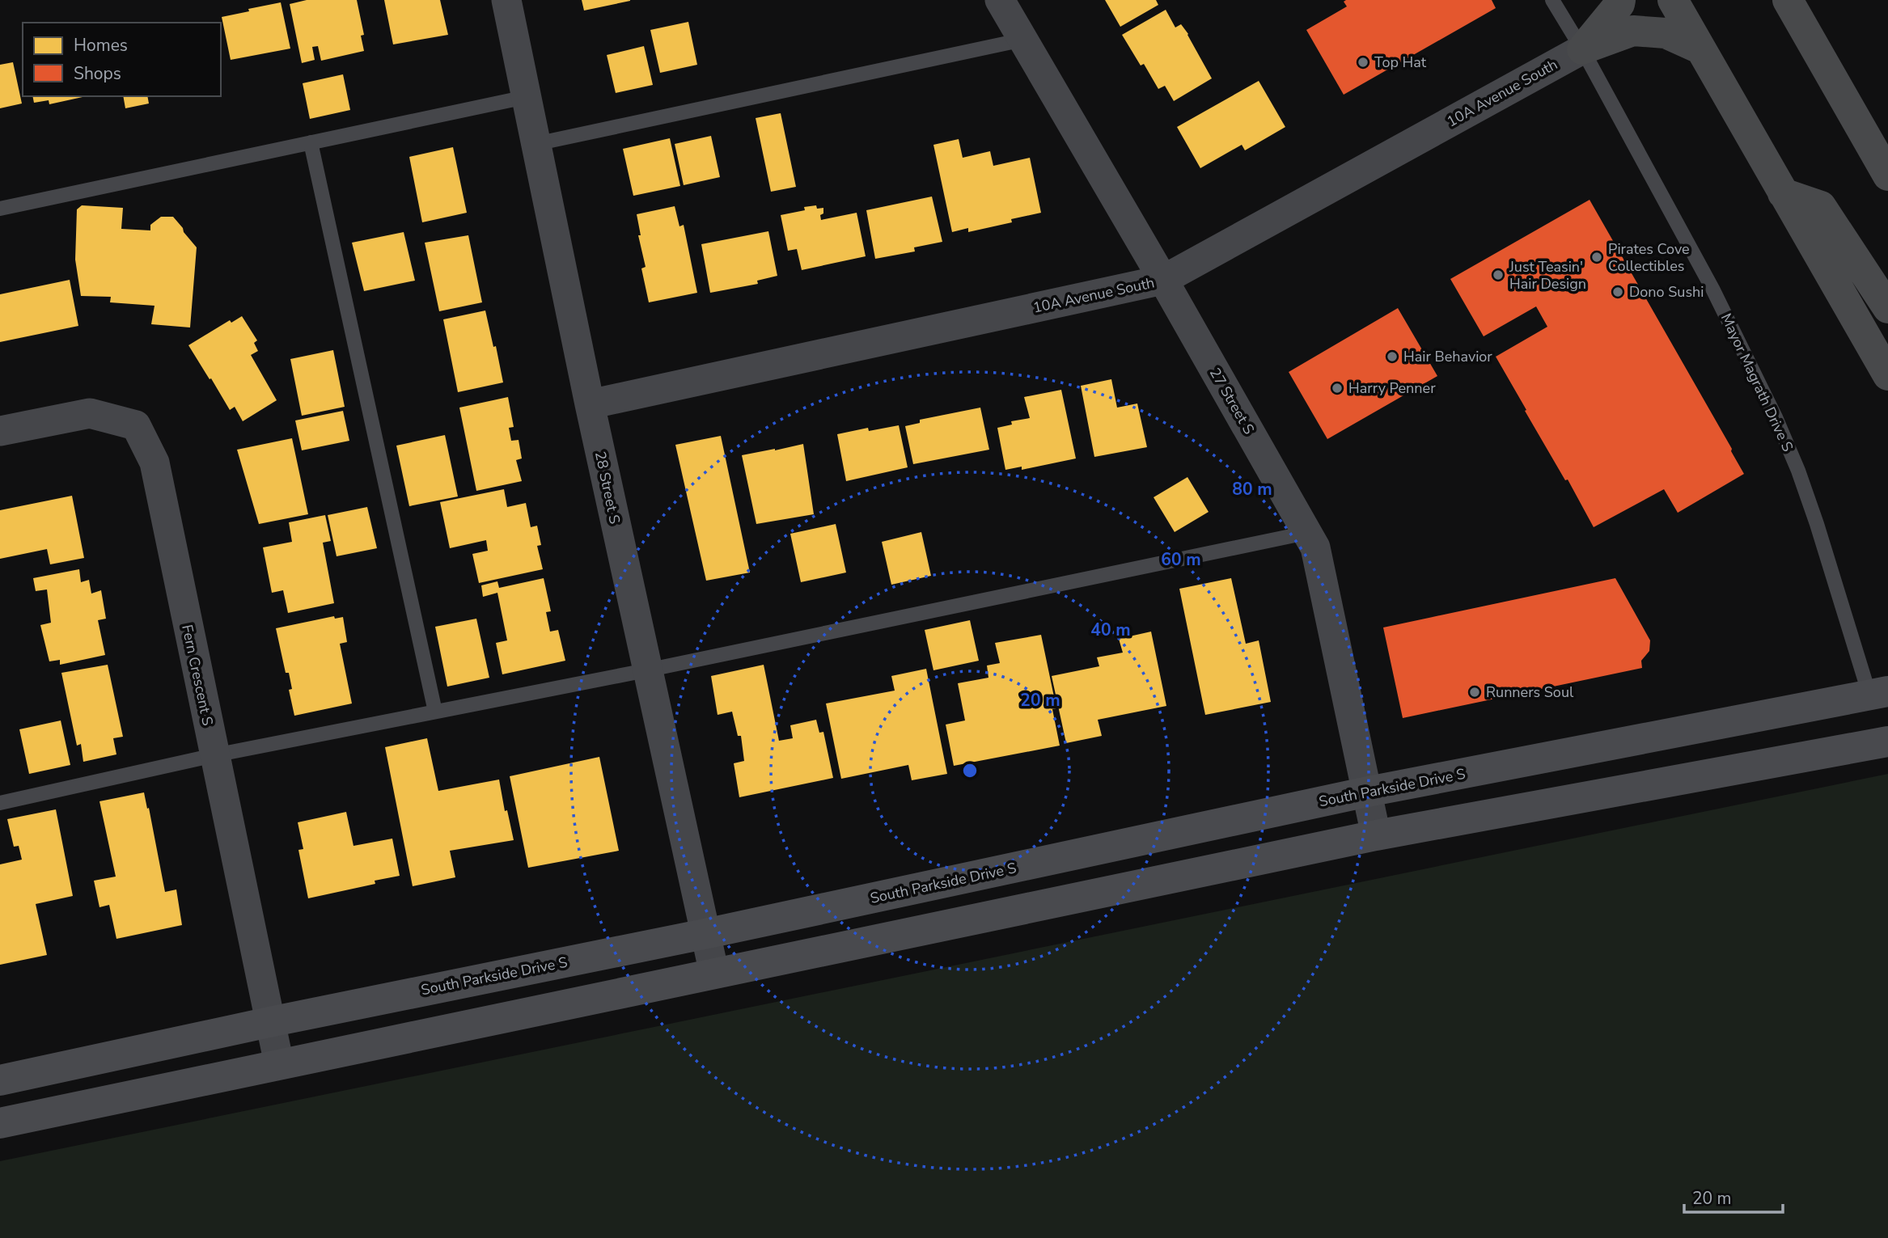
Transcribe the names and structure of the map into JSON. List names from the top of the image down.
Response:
{
  "streets": {
    "main road": ["South Parkside Drive S"],
    "street": [
      "10A Avenue South",
      "27 Street S",
      "28 Street S",
      "Fern Crescent S"
    ],
    "lane": ["Mayor Magrath Drive S"]
  },
  "crossings": [
    ["10A Avenue South", "Mayor Magrath Drive S"],
    ["10A Avenue South", "27 Street S"],
    ["10A Avenue South", "28 Street S"],
    ["Mayor Magrath Drive S", "South Parkside Drive S"],
    ["27 Street S", "South Parkside Drive S"],
    ["28 Street S", "South Parkside Drive S"],
    ["Fern Crescent S", "South Parkside Drive S"]
  ],
  "places": [
    "Top Hat",
    "Pirates Cove Collectibles",
    "Just Teasin' Hair Design",
    "Dono Sushi",
    "Hair Behavior",
    "Harry Penner",
    "Runners Soul"
  ],
  "legend": ["Homes", "Shops"],
  "scale_bar": "20 m",
  "rings": [
    "80 m",
    "60 m",
    "40 m",
    "20 m"
  ]
}
